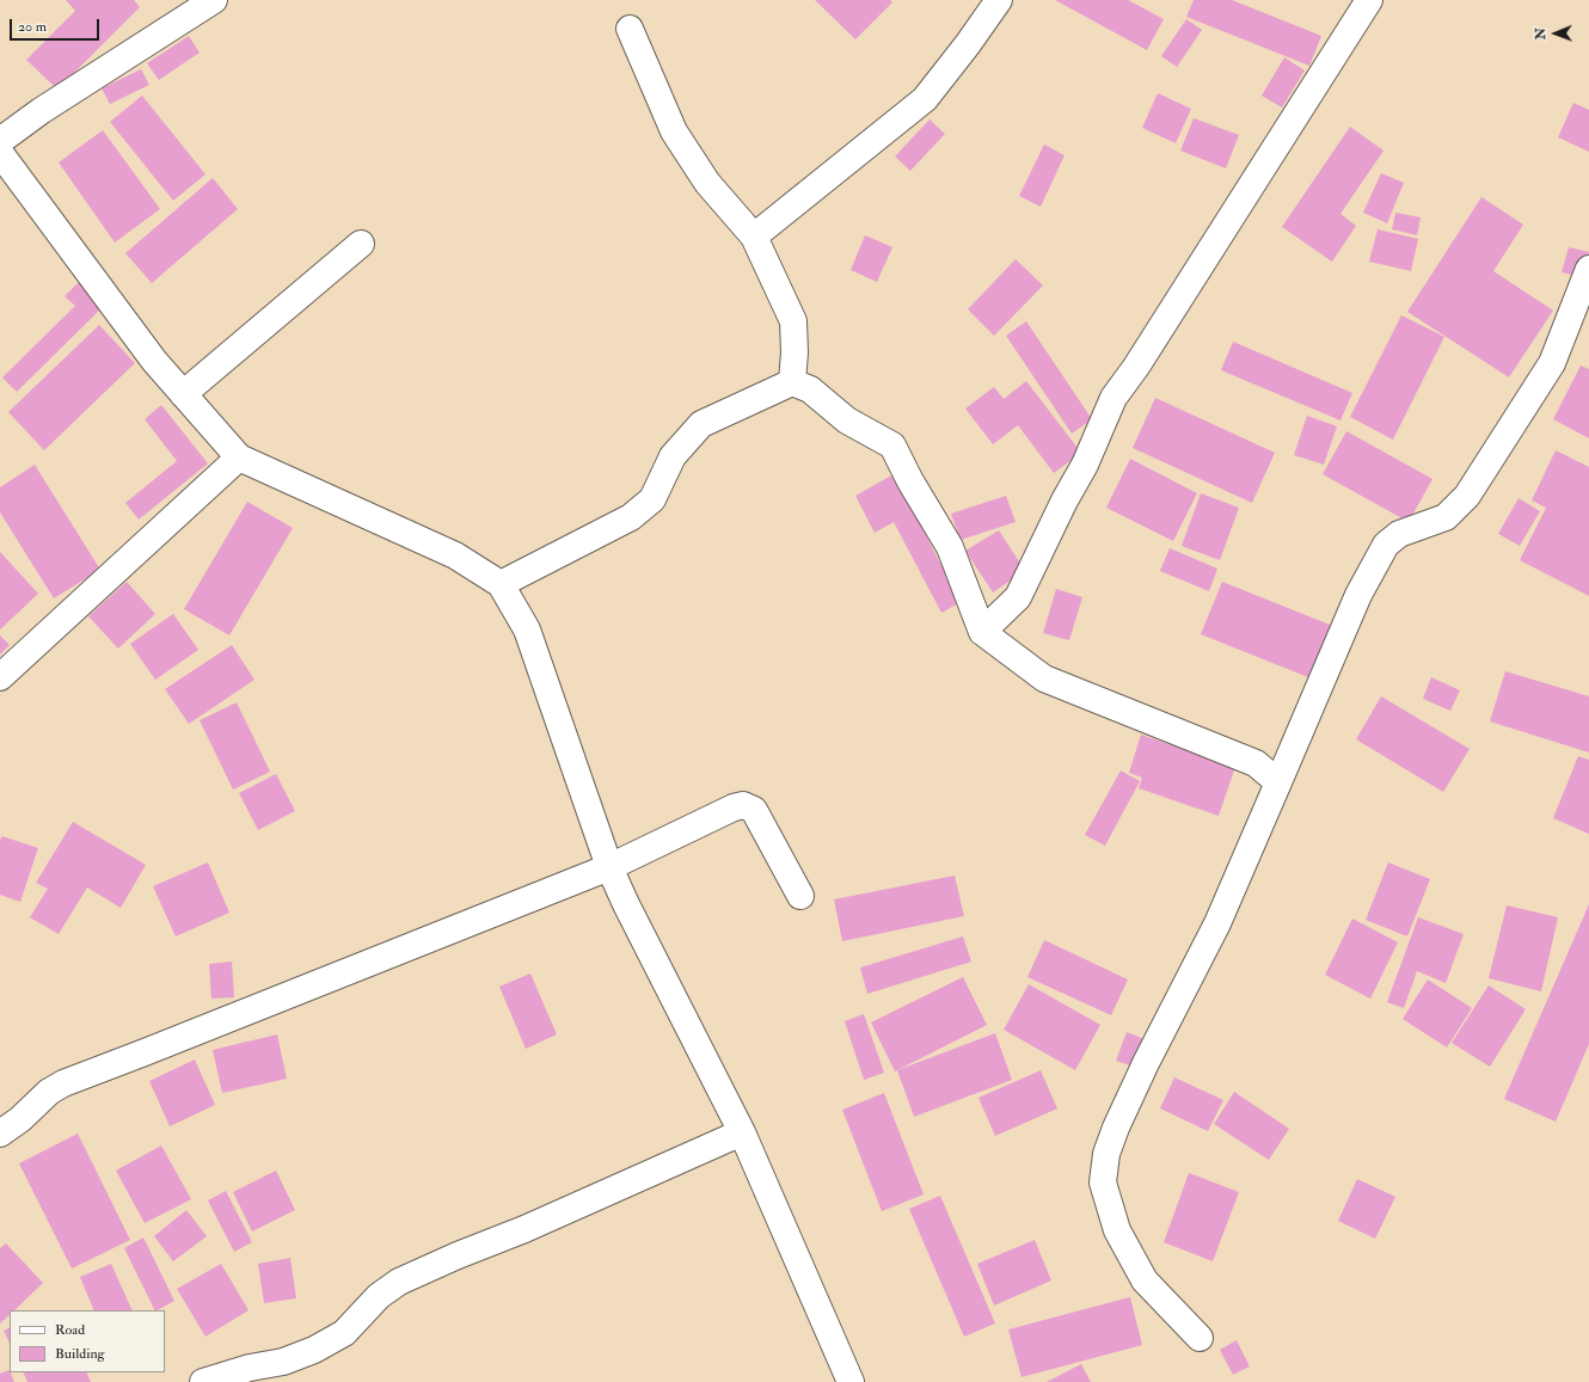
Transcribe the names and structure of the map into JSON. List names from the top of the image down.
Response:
{
  "legend": ["Road", "Building"],
  "scale_bar": "20 m",
  "north": "left"
}
